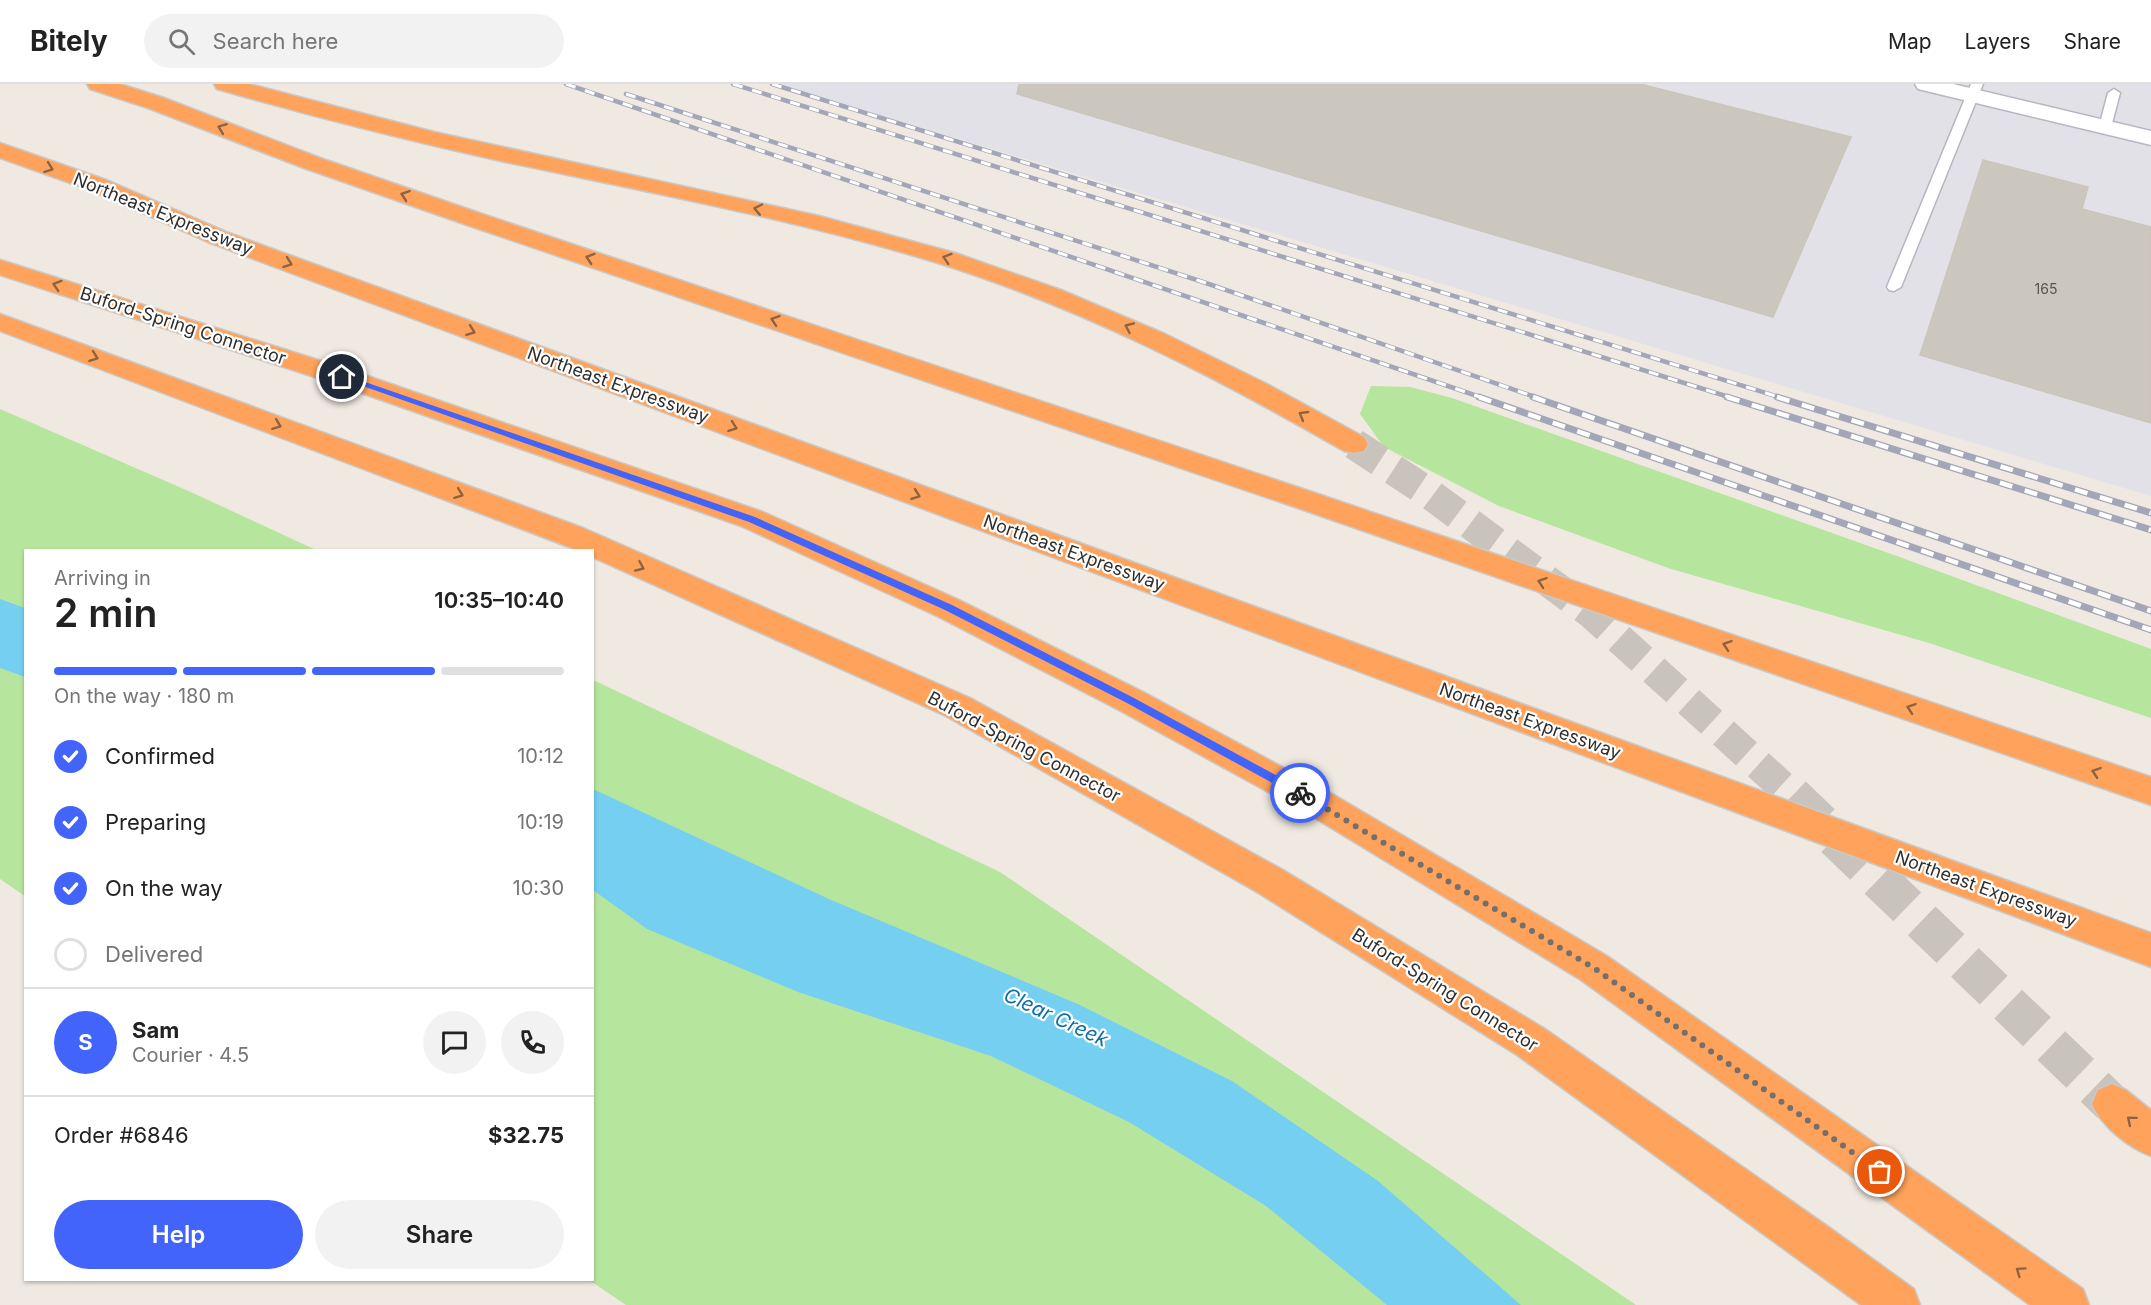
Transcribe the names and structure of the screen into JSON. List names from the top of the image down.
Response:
{
  "streets": {
    "highway": ["Northeast Expressway", "Buford-Spring Connector"]
  },
  "water": ["Clear Creek"],
  "house_numbers": ["165"],
  "page": {
    "header": "Bitely",
    "search": "Search here",
    "nav": ["Map", "Layers", "Share"],
    "heading": ["2 min", "Arriving in", "10:35–10:40"],
    "panel": [
      "Sam",
      "Courier · 4.5",
      "Order #6846",
      "$32.75"
    ],
    "bar": "On the way · 180 m",
    "list": [
      ["Confirmed", "10:12"],
      ["Preparing", "10:19"],
      ["On the way", "10:30"],
      "Delivered"
    ],
    "round": "S",
    "buttons": ["Help", "Share"]
  }
}
